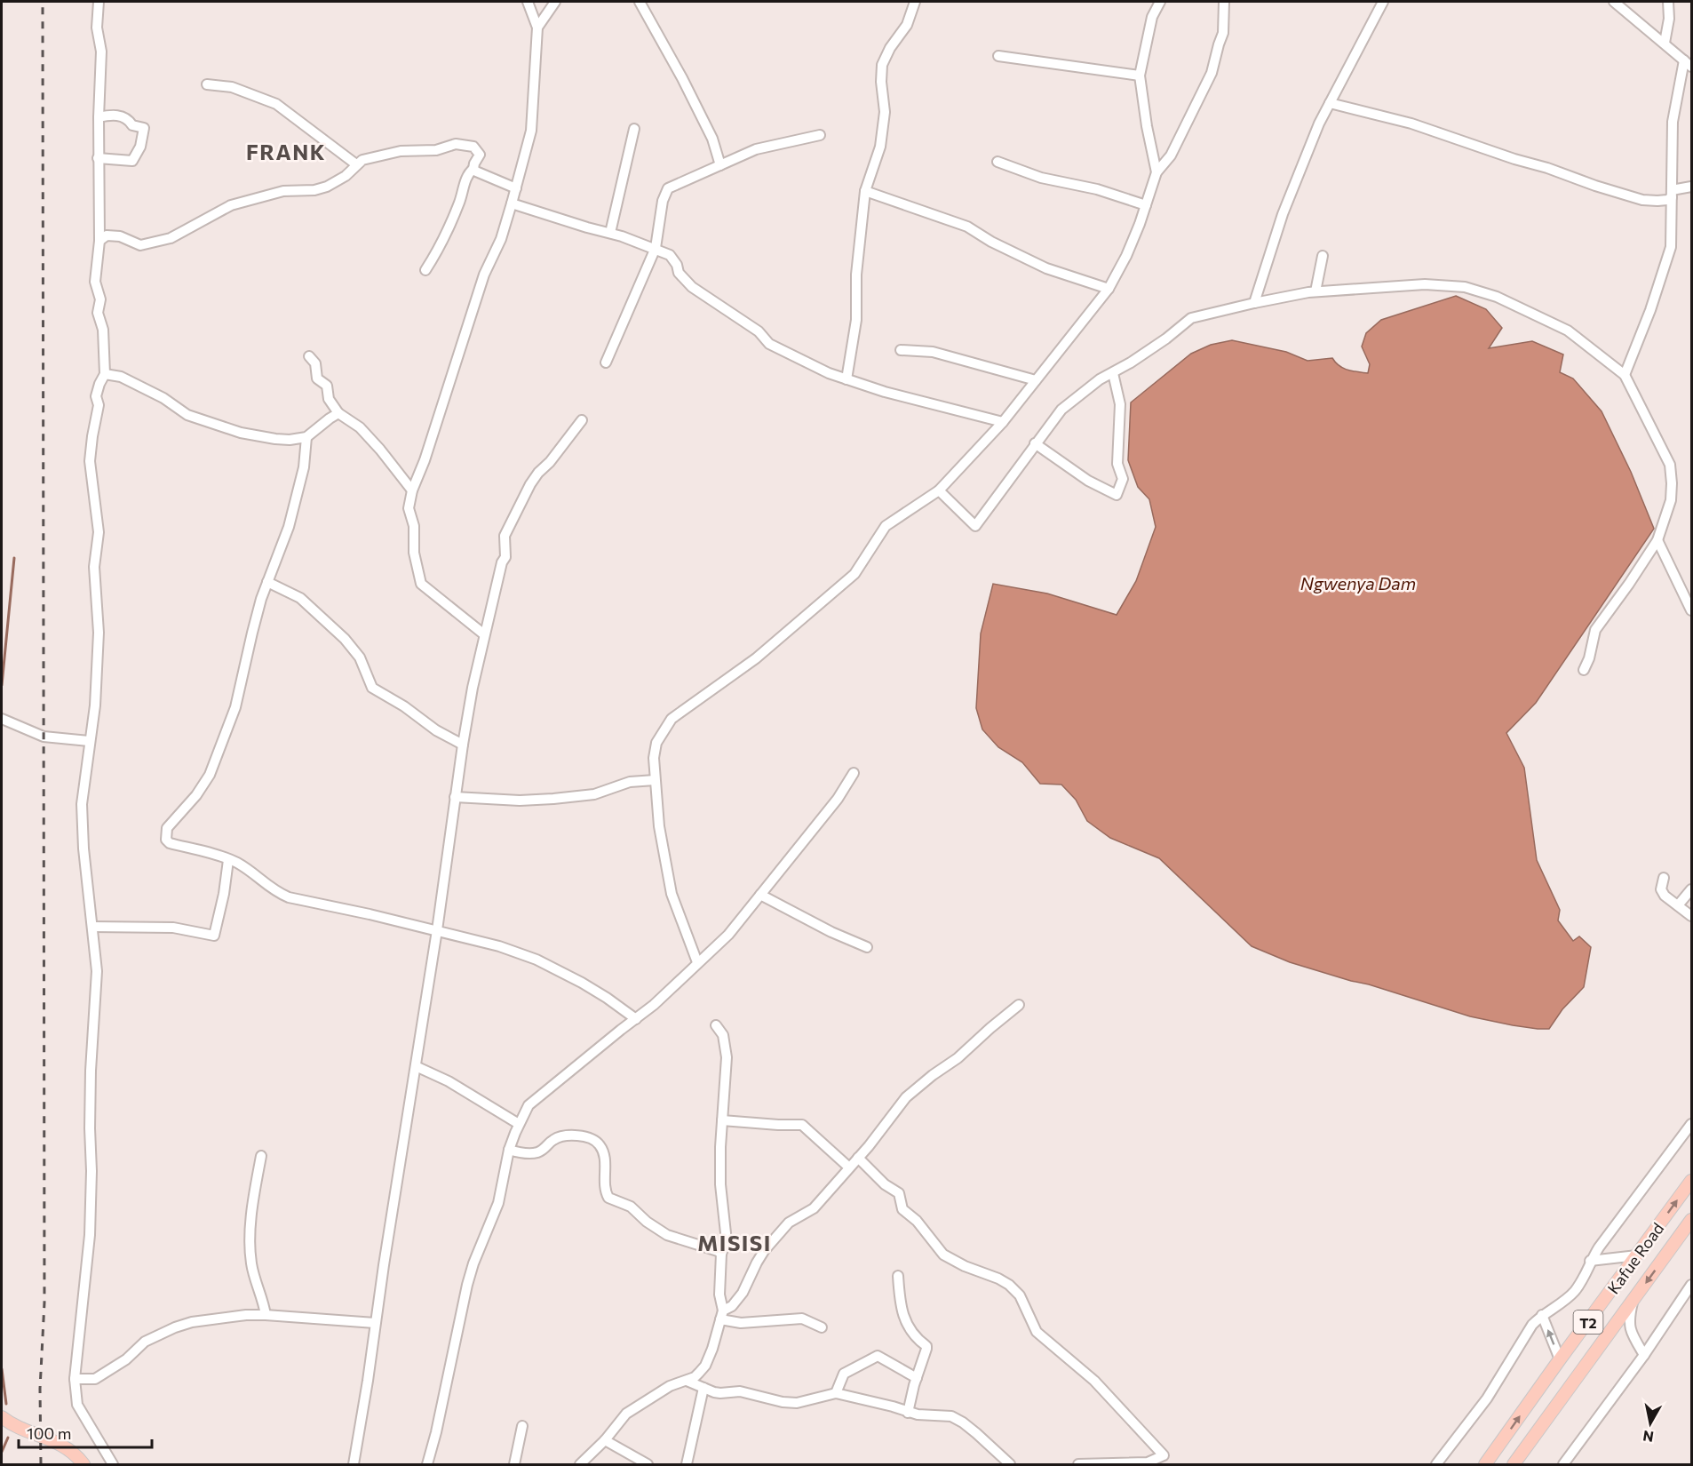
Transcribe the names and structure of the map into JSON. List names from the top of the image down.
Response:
{
  "streets": {
    "main road": ["Kafue Road", "T2"]
  },
  "districts": ["FRANK", "MISISI"],
  "water": ["Ngwenya Dam"],
  "scale_bar": "100 m",
  "north": "bottom"
}
